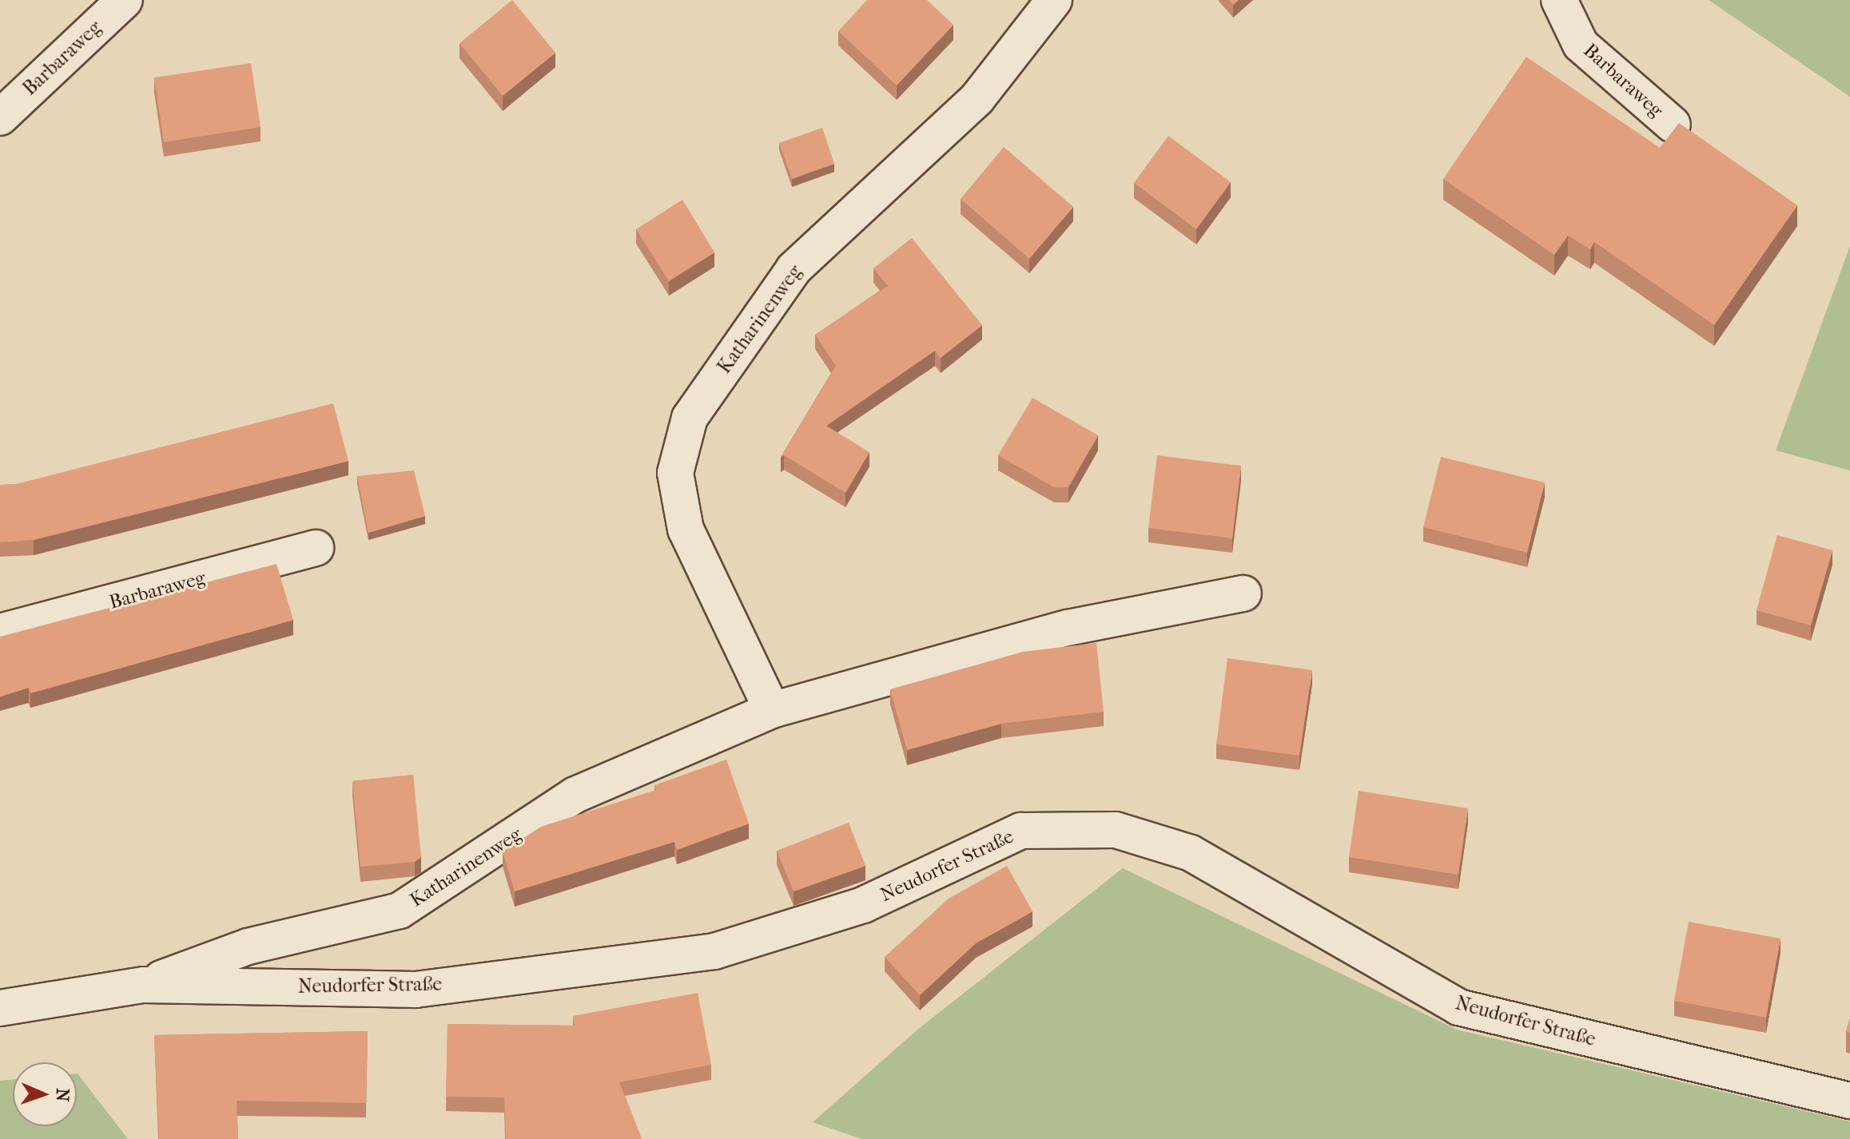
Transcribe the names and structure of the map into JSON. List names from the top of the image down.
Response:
{
  "streets": {
    "street": ["Barbaraweg", "Katharinenweg", "Neudorfer Straße"]
  },
  "crossings": [
    ["Katharinenweg", "Neudorfer Straße"]
  ],
  "north": "right"
}
